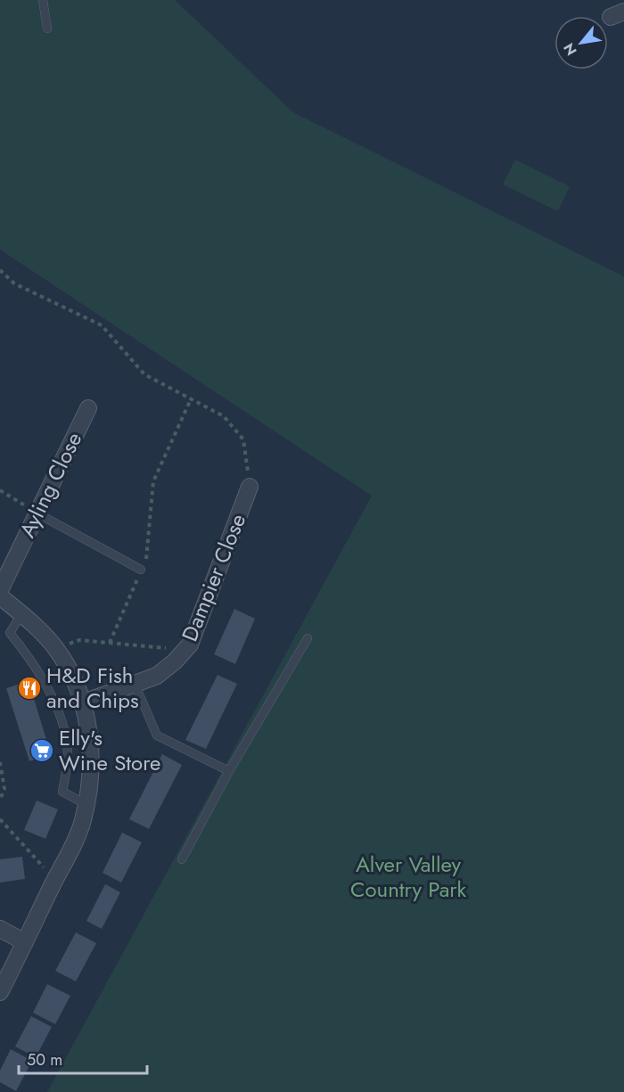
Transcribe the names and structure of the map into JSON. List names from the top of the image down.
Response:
{
  "streets": {
    "street": ["Ayling Close", "Dampier Close"]
  },
  "parks": ["Alver Valley Country Park"],
  "places": {
    "restaurant": ["H&D Fish and Chips"],
    "supermarket": ["Elly's Wine Store"]
  },
  "scale_bar": "50 m",
  "north": "bottom left"
}
